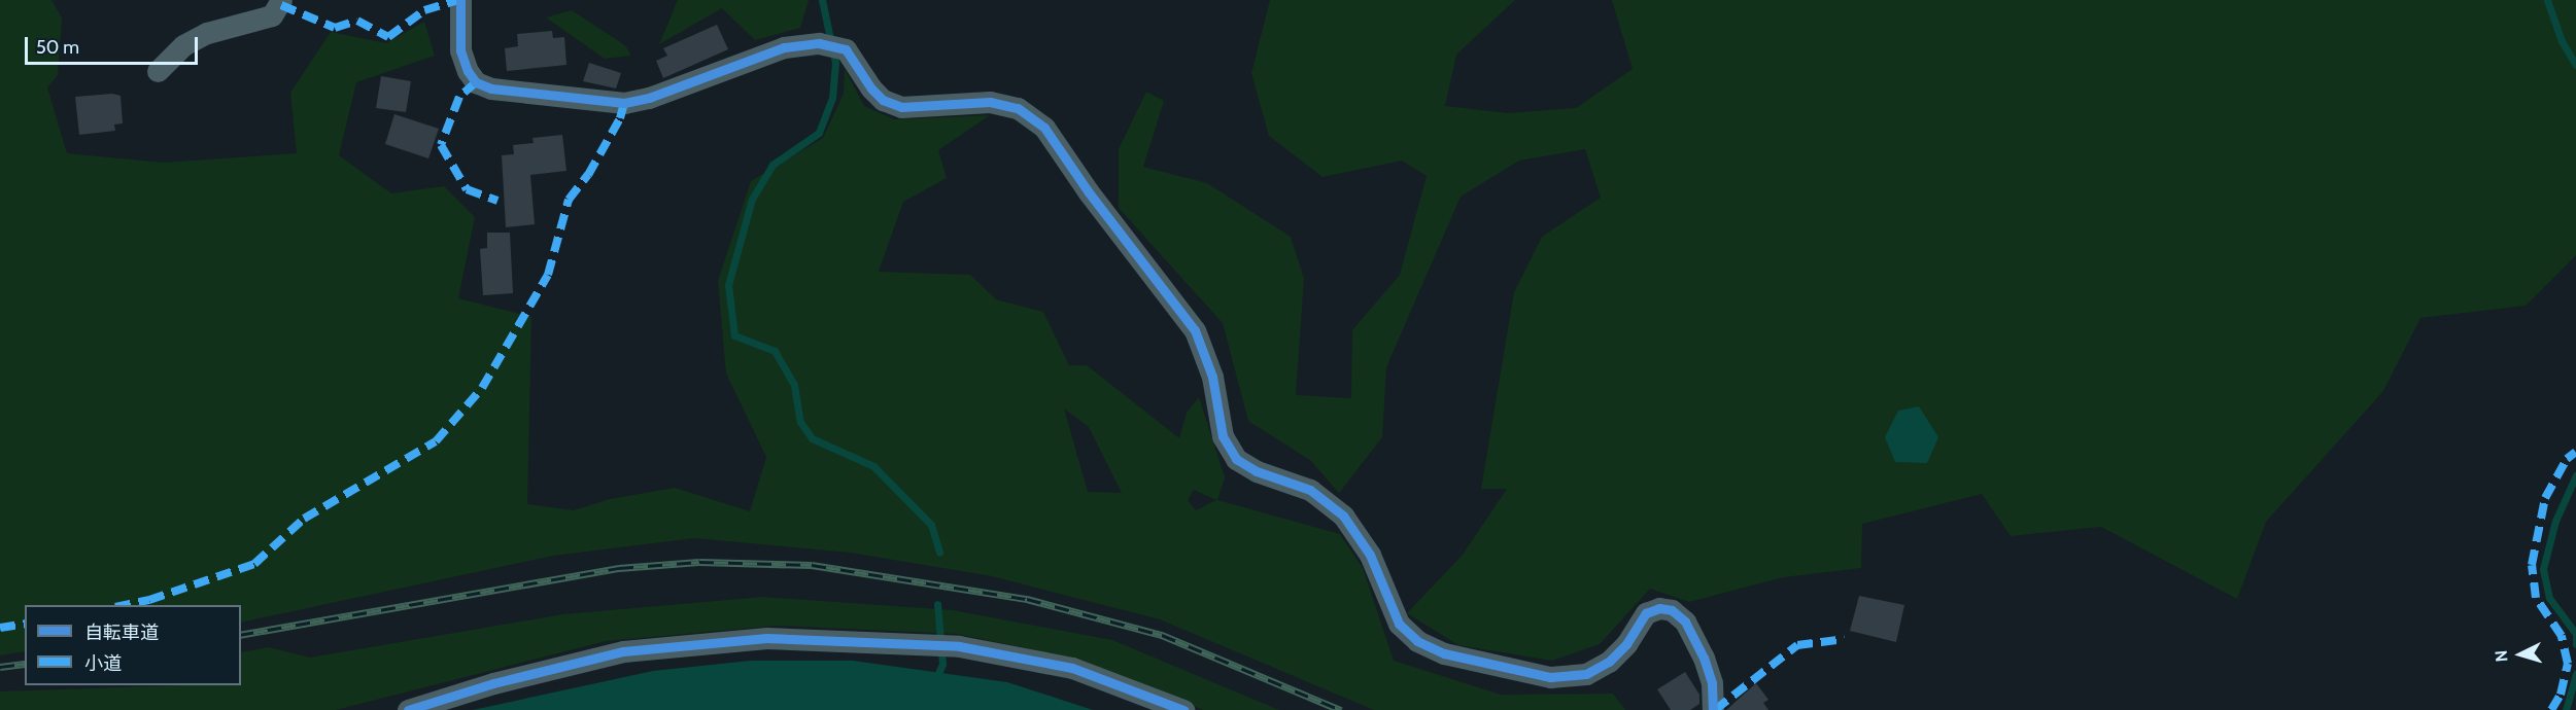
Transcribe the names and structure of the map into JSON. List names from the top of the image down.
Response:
{
  "legend": ["自転車道", "小道"],
  "scale_bar": "50 m",
  "north": "left"
}
